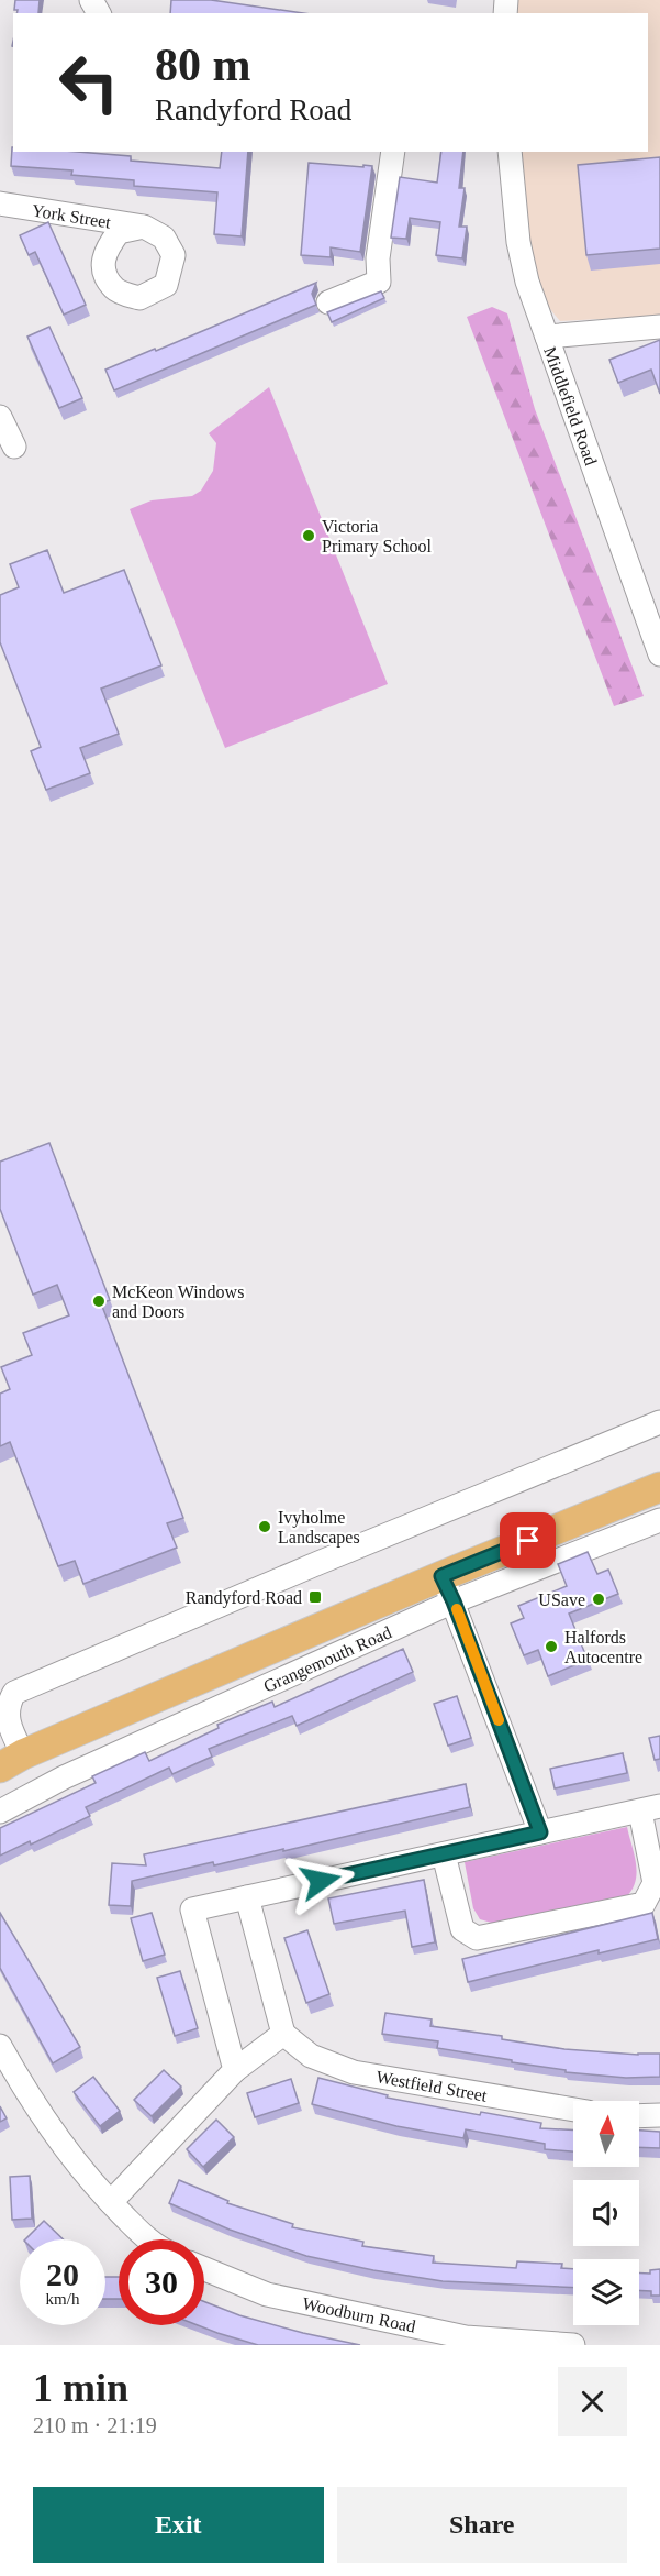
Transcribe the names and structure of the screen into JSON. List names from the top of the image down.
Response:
{
  "streets": {
    "main road": ["Grangemouth Road"],
    "street": [
      "York Street",
      "Middlefield Road",
      "Westfield Street",
      "Woodburn Road"
    ]
  },
  "places": {
    "other": [
      "Victoria Primary School",
      "McKeon Windows and Doors",
      "Ivyholme Landscapes",
      "USave",
      "Halfords Autocentre"
    ],
    "transit": ["Randyford Road"]
  },
  "north": "top",
  "page": {
    "turn": ["80 m", "Randyford Road"],
    "speed": "20 km/h",
    "limit": "30",
    "heading": ["1 min", "210 m · 21:19"],
    "buttons": ["Exit", "Share"]
  }
}
